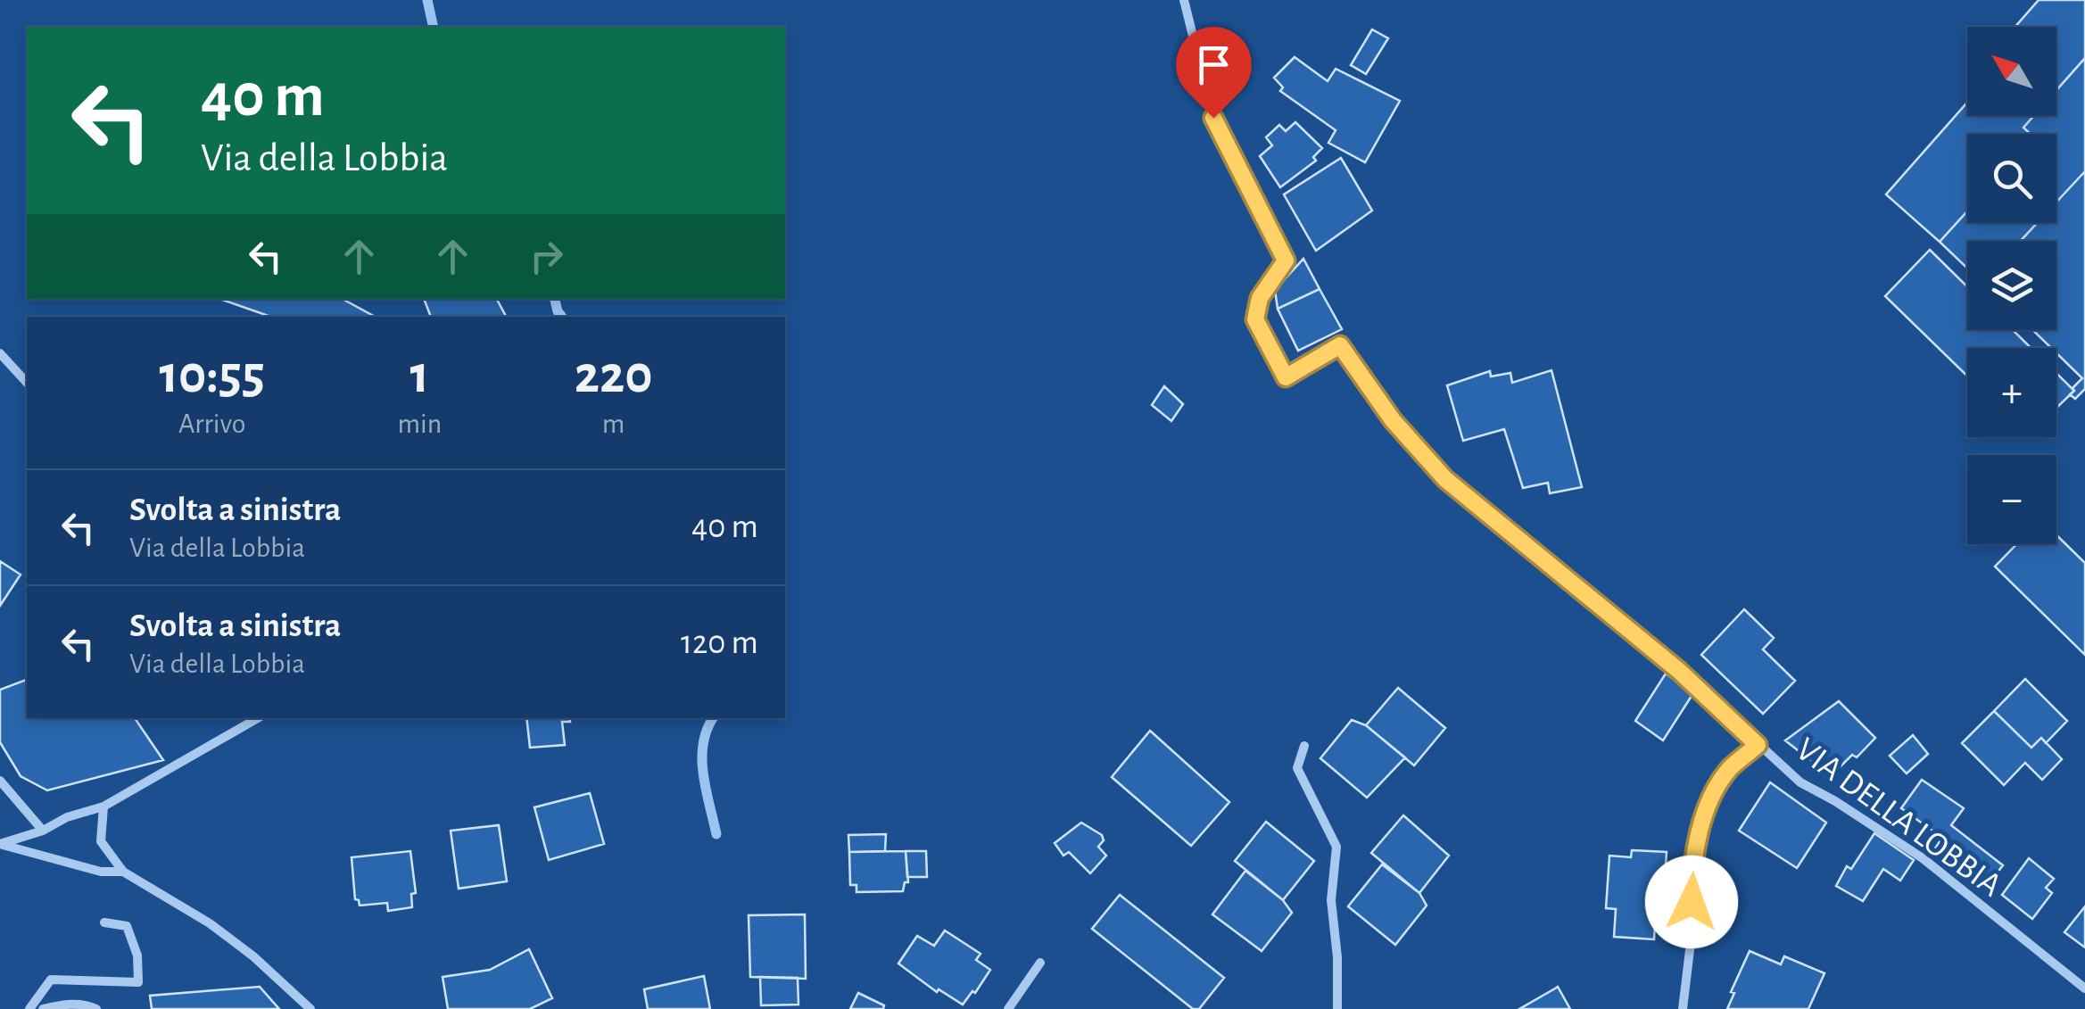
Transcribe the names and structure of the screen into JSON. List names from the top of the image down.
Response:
{
  "streets": {
    "street": ["VIA DELLA LOBBIA"]
  },
  "north": "top left",
  "page": {
    "map_buttons": ["+", "−"],
    "turn": ["40 m", "Via della Lobbia"],
    "eta": [
      "10:55",
      "Arrivo",
      "1",
      "min",
      "220",
      "m"
    ],
    "list": [
      {
        "name": "Svolta a sinistra",
        "note": "Via della Lobbia",
        "value": "40 m"
      },
      {
        "name": "Svolta a sinistra",
        "note": "Via della Lobbia",
        "value": "120 m"
      }
    ]
  }
}
